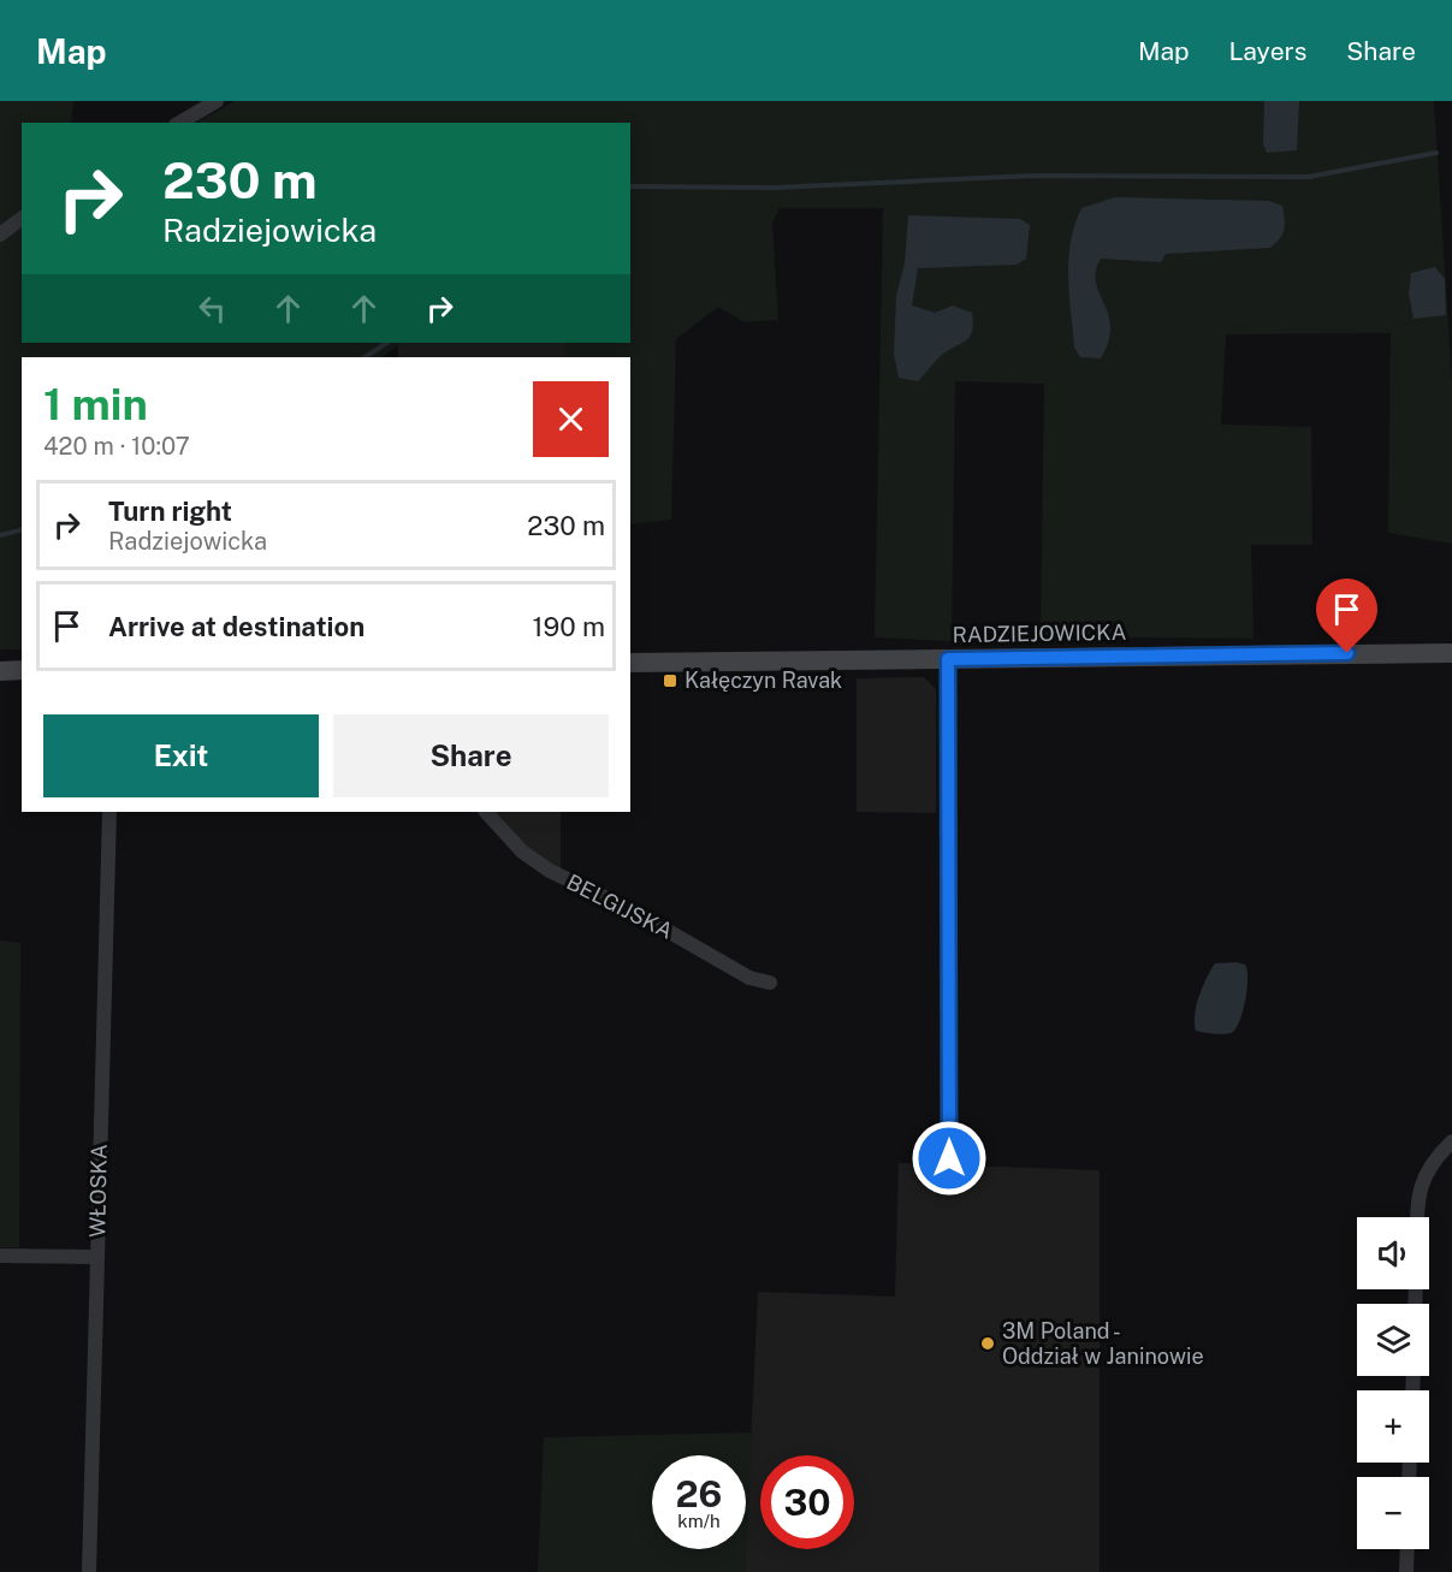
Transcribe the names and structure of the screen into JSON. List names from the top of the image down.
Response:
{
  "streets": {
    "main road": ["RADZIEJOWICKA"],
    "street": ["BELGIJSKA", "WŁOSKA"]
  },
  "places": {
    "transit": ["Kałęczyn Ravak"],
    "other": ["3M Poland - Oddział w Janinowie"]
  },
  "page": {
    "header": "Map",
    "nav": ["Map", "Layers", "Share"],
    "turn": ["230 m", "Radziejowicka"],
    "heading": ["1 min", "420 m · 10:07"],
    "list": [
      {
        "name": "Turn right",
        "note": "Radziejowicka",
        "value": "230 m"
      },
      {
        "name": "Arrive at destination",
        "value": "190 m"
      }
    ],
    "buttons": ["Exit", "Share"],
    "map_buttons": ["+", "−"],
    "speed": "26 km/h",
    "limit": "30"
  }
}
